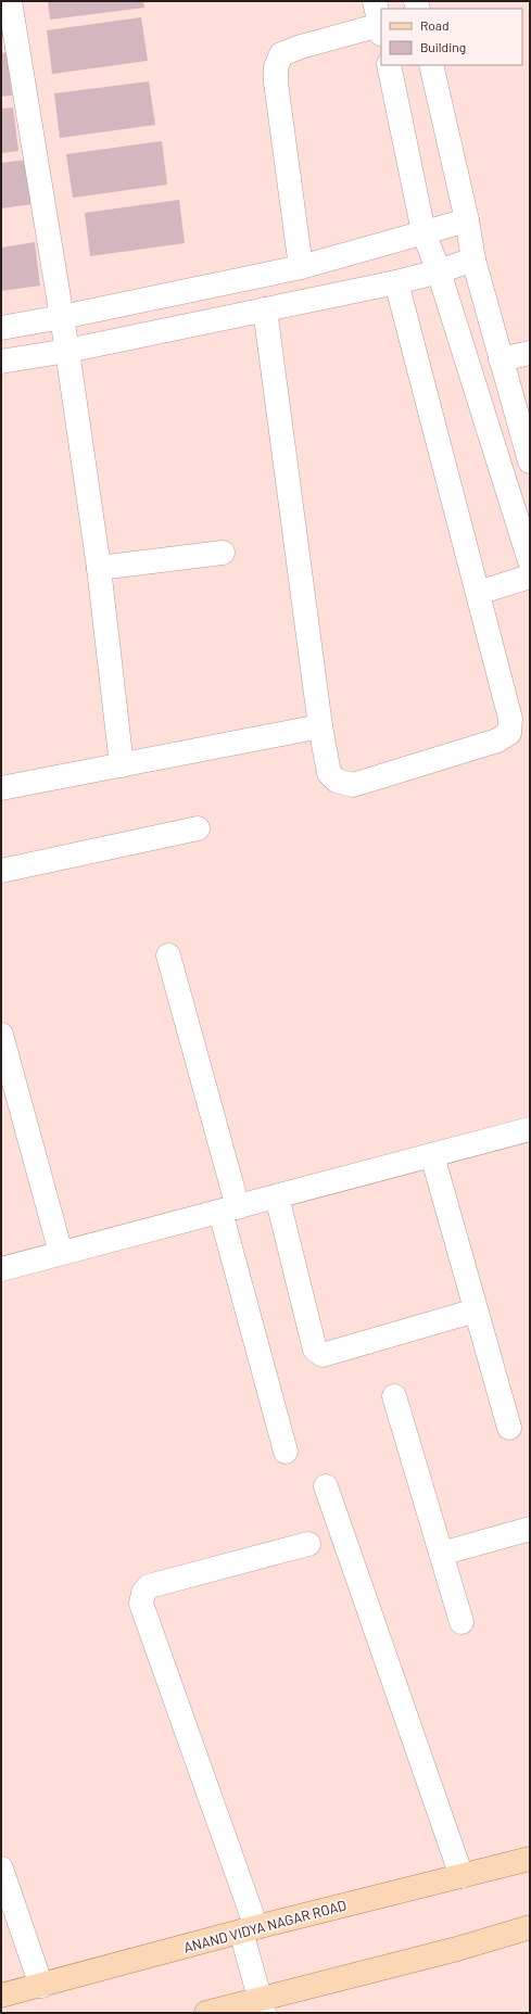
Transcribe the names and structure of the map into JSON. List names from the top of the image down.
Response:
{
  "streets": {
    "main road": ["ANAND VIDYA NAGAR ROAD"]
  },
  "legend": ["Road", "Building"]
}
